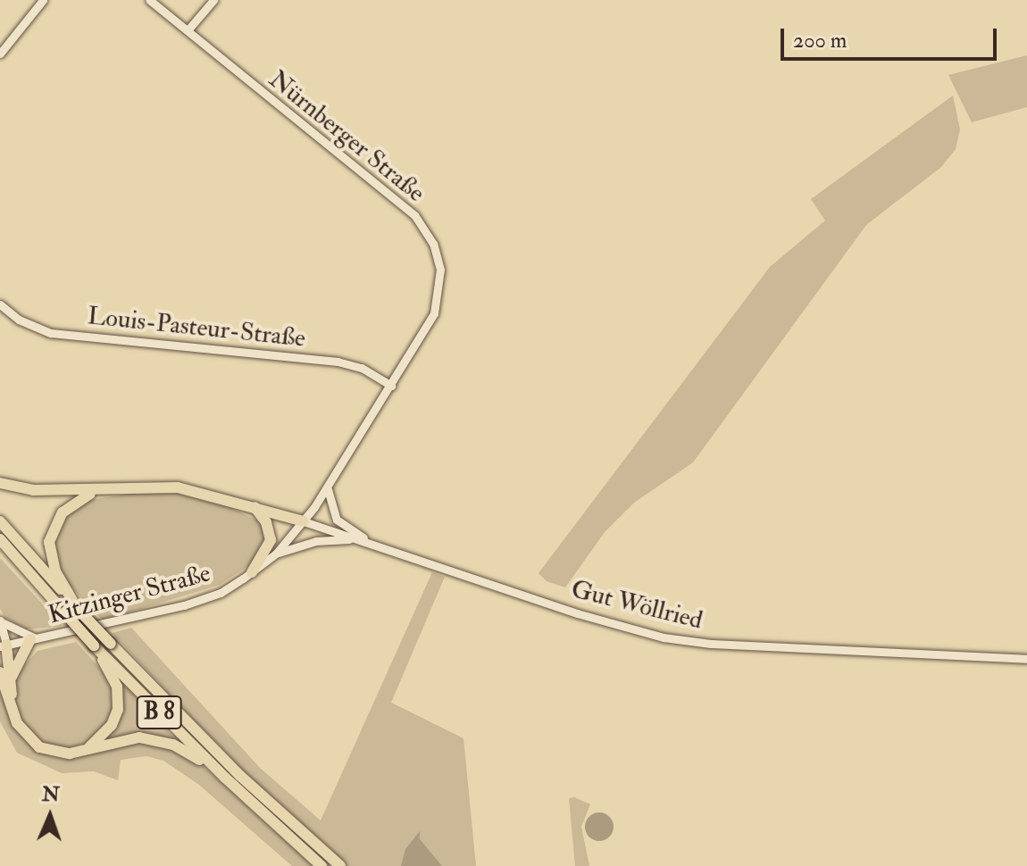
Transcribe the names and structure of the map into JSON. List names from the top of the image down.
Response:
{
  "streets": {
    "highway": ["B 8"],
    "street": [
      "Nürnberger Straße",
      "Louis-Pasteur-Straße",
      "Kitzinger Straße",
      "Gut Wöllried"
    ]
  },
  "crossings": [
    ["Nürnberger Straße", "Louis-Pasteur-Straße"],
    ["Nürnberger Straße", "Kitzinger Straße"]
  ],
  "scale_bar": "200 m",
  "north": "top"
}
